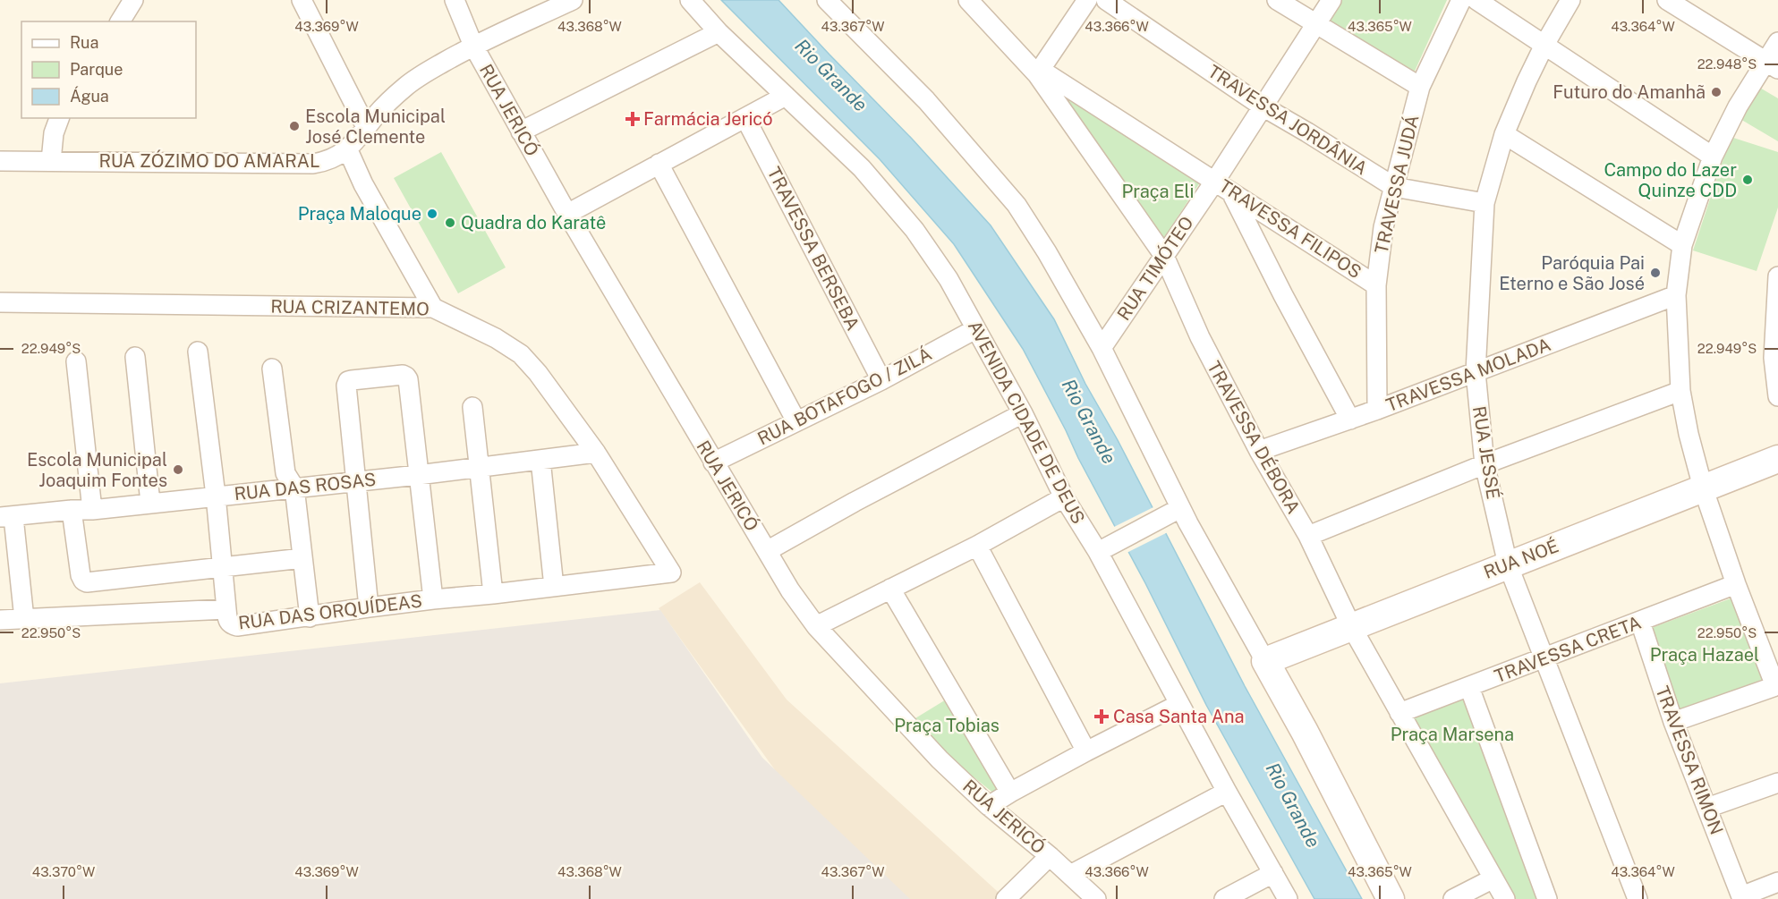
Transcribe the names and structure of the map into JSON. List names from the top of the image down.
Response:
{
  "streets": {
    "street": [
      "RUA JERICÓ",
      "TRAVESSA JORDÂNIA",
      "RUA ZÓZIMO DO AMARAL",
      "TRAVESSA JUDÁ",
      "TRAVESSA FILIPOS",
      "TRAVESSA BERSEBA",
      "RUA TIMÓTEO",
      "RUA CRIZANTEMO",
      "TRAVESSA MOLADA",
      "RUA BOTAFOGO / ZILÁ",
      "AVENIDA CIDADE DE DEUS",
      "TRAVESSA DÉBORA",
      "RUA JESSÉ",
      "RUA DAS ROSAS",
      "RUA NOÉ",
      "RUA DAS ORQUÍDEAS",
      "TRAVESSA CRETA",
      "TRAVESSA RIMON"
    ]
  },
  "crossings": [
    ["RUA JERICÓ", "RUA ZÓZIMO DO AMARAL"],
    ["RUA JERICÓ", "RUA BOTAFOGO / ZILÁ"],
    ["TRAVESSA JORDÂNIA", "TRAVESSA JUDÁ"],
    ["TRAVESSA JORDÂNIA", "RUA TIMÓTEO"],
    ["TRAVESSA JORDÂNIA", "RUA JESSÉ"],
    ["TRAVESSA JUDÁ", "TRAVESSA FILIPOS"],
    ["TRAVESSA JUDÁ", "TRAVESSA MOLADA"],
    ["TRAVESSA FILIPOS", "RUA TIMÓTEO"],
    ["TRAVESSA FILIPOS", "TRAVESSA DÉBORA"],
    ["TRAVESSA BERSEBA", "RUA BOTAFOGO / ZILÁ"],
    ["RUA TIMÓTEO", "TRAVESSA DÉBORA"],
    ["RUA CRIZANTEMO", "RUA DAS ROSAS"],
    ["RUA CRIZANTEMO", "RUA DAS ORQUÍDEAS"],
    ["TRAVESSA MOLADA", "TRAVESSA DÉBORA"],
    ["TRAVESSA MOLADA", "RUA JESSÉ"],
    ["RUA BOTAFOGO / ZILÁ", "AVENIDA CIDADE DE DEUS"],
    ["TRAVESSA DÉBORA", "RUA NOÉ"],
    ["TRAVESSA DÉBORA", "TRAVESSA CRETA"],
    ["RUA JESSÉ", "RUA NOÉ"],
    ["RUA JESSÉ", "TRAVESSA CRETA"],
    ["RUA DAS ROSAS", "RUA DAS ORQUÍDEAS"],
    ["TRAVESSA CRETA", "TRAVESSA RIMON"]
  ],
  "water": ["Rio Grande"],
  "parks": [
    "Praça Eli",
    "Praça Hazael",
    "Praça Tobias",
    "Praça Marsena"
  ],
  "places": {
    "other": [
      "Futuro do Amanhã",
      "Escola Municipal José Clemente",
      "Campo do Lazer Quinze CDD",
      "Praça Maloque",
      "Quadra do Karatê",
      "Paróquia Pai Eterno e São José",
      "Escola Municipal Joaquim Fontes"
    ],
    "health": ["Farmácia Jericó", "Casa Santa Ana"]
  },
  "legend": ["Rua", "Parque", "Água"],
  "coordinates": [
    "43.369°W",
    "43.368°W",
    "43.367°W",
    "43.366°W",
    "43.365°W",
    "43.364°W",
    "22.948°S",
    "22.949°S",
    "22.950°S",
    "43.370°W"
  ]
}
